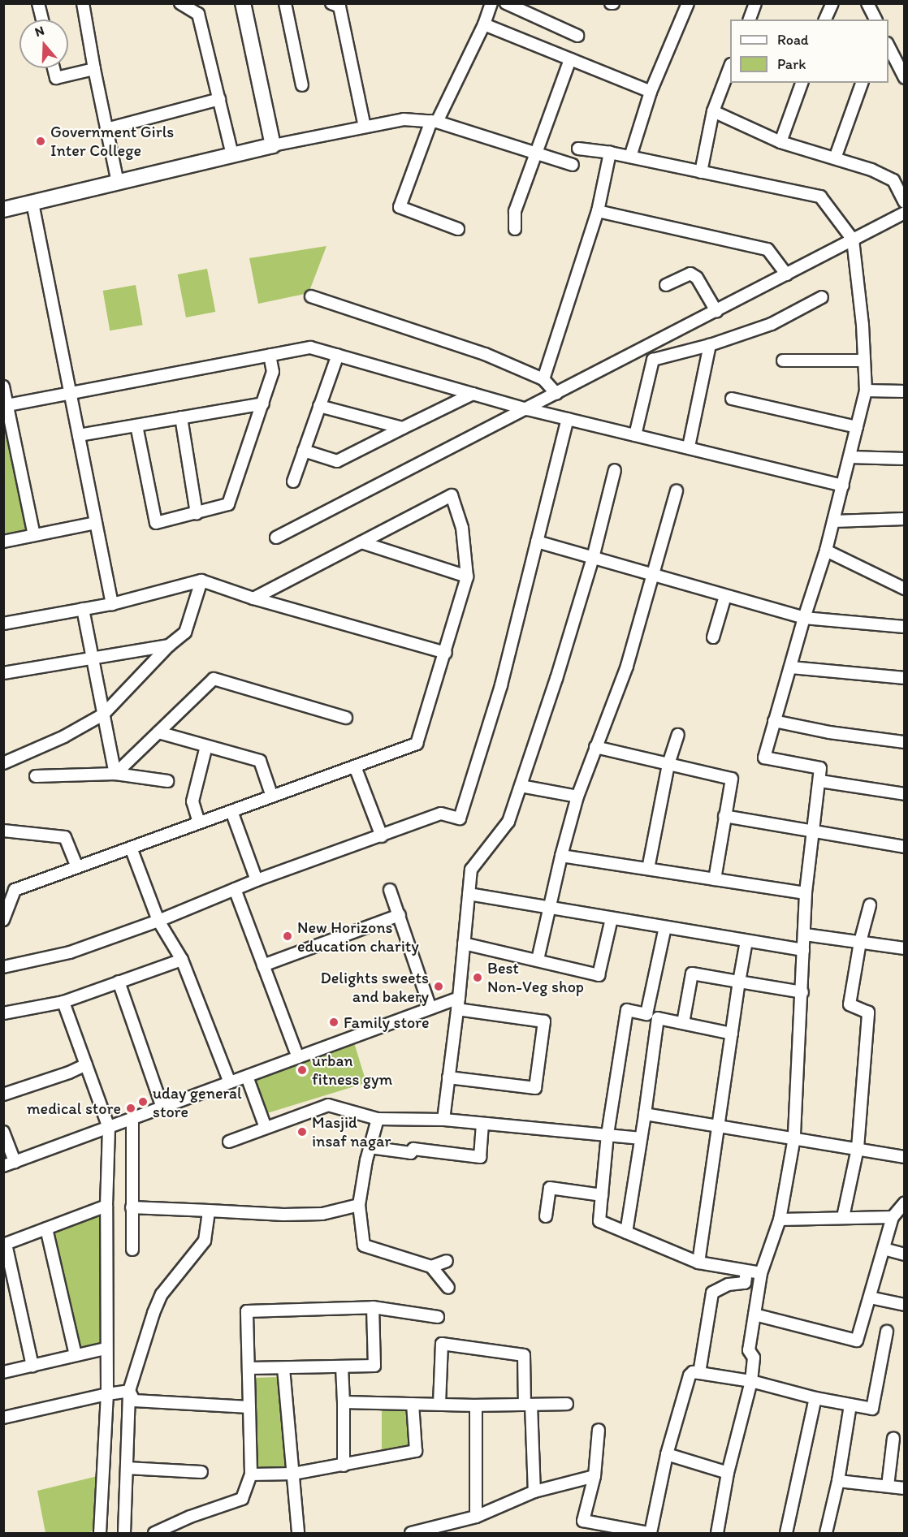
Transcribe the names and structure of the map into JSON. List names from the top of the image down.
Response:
{
  "places": [
    "Government Girls Inter College",
    "New Horizons education charity",
    "Best Non-Veg shop",
    "Delights sweets and bakery",
    "Family store",
    "urban fitness gym",
    "uday general store",
    "medical store",
    "Masjid insaf nagar"
  ],
  "legend": ["Road", "Park"],
  "north": "top"
}
